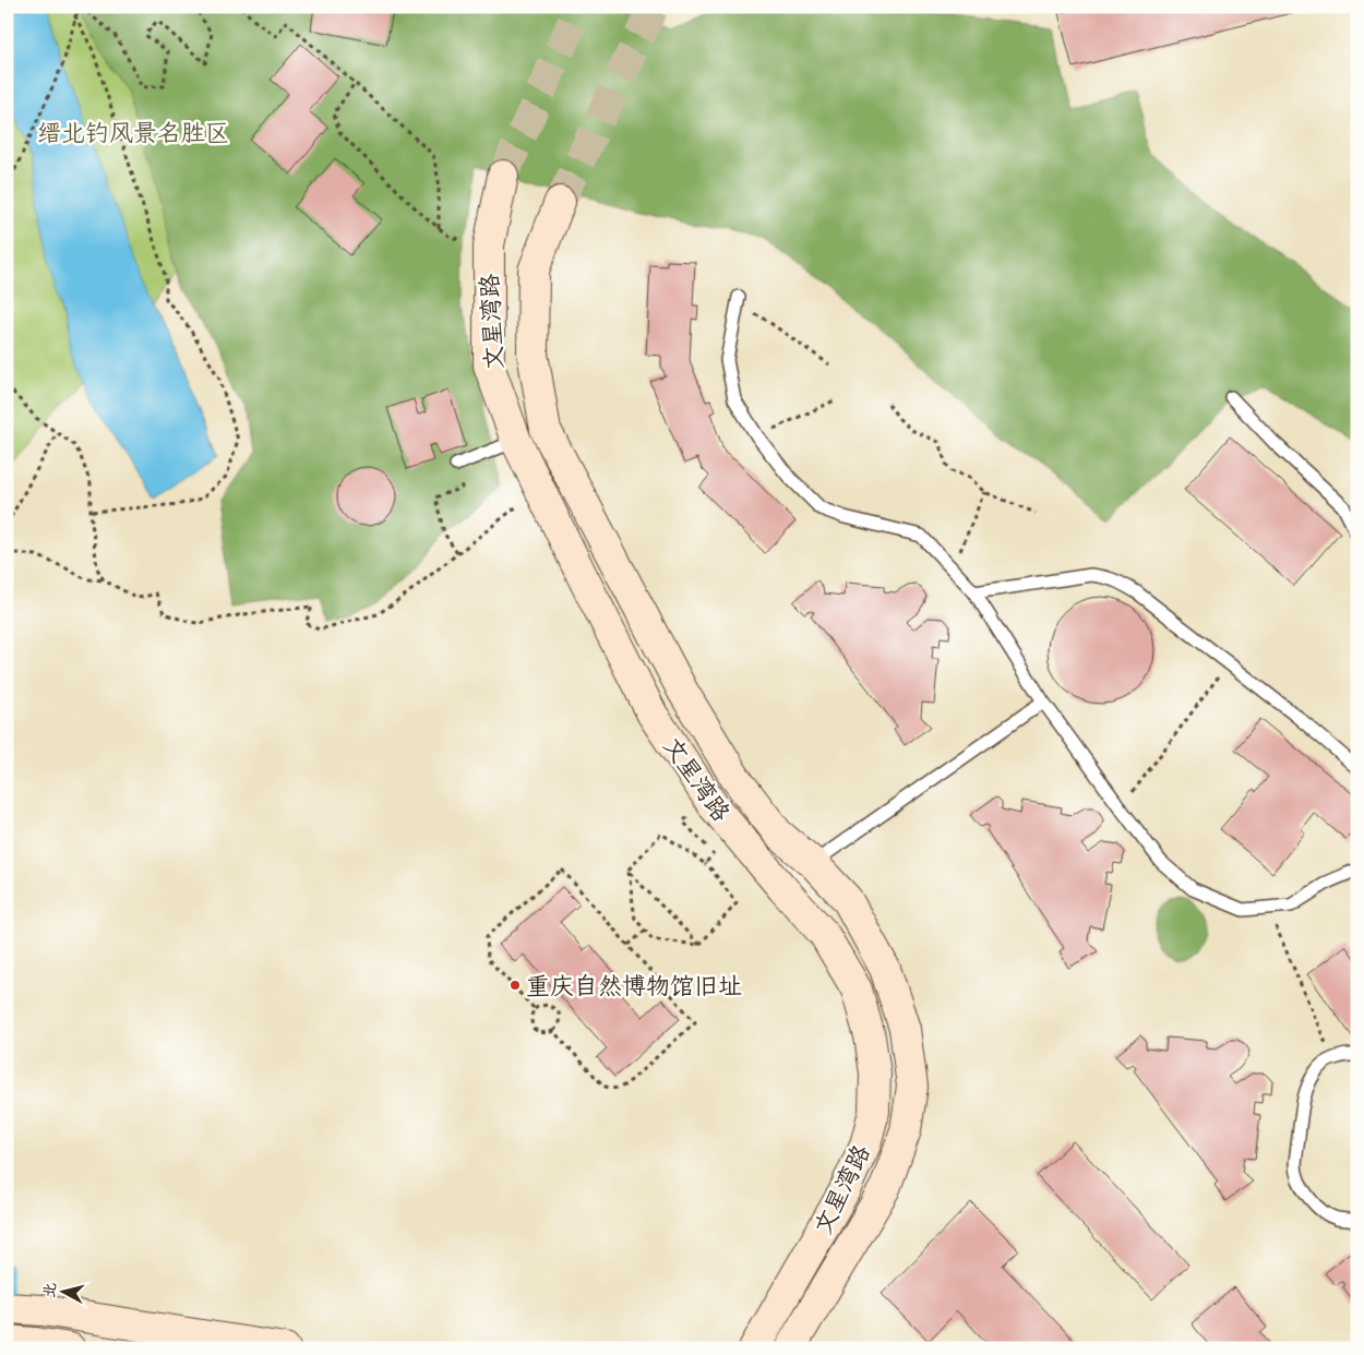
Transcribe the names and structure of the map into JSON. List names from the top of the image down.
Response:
{
  "streets": {
    "main road": ["文星湾路"]
  },
  "parks": ["缙北钓风景名胜区"],
  "places": ["重庆自然博物馆旧址"],
  "north": "left"
}
